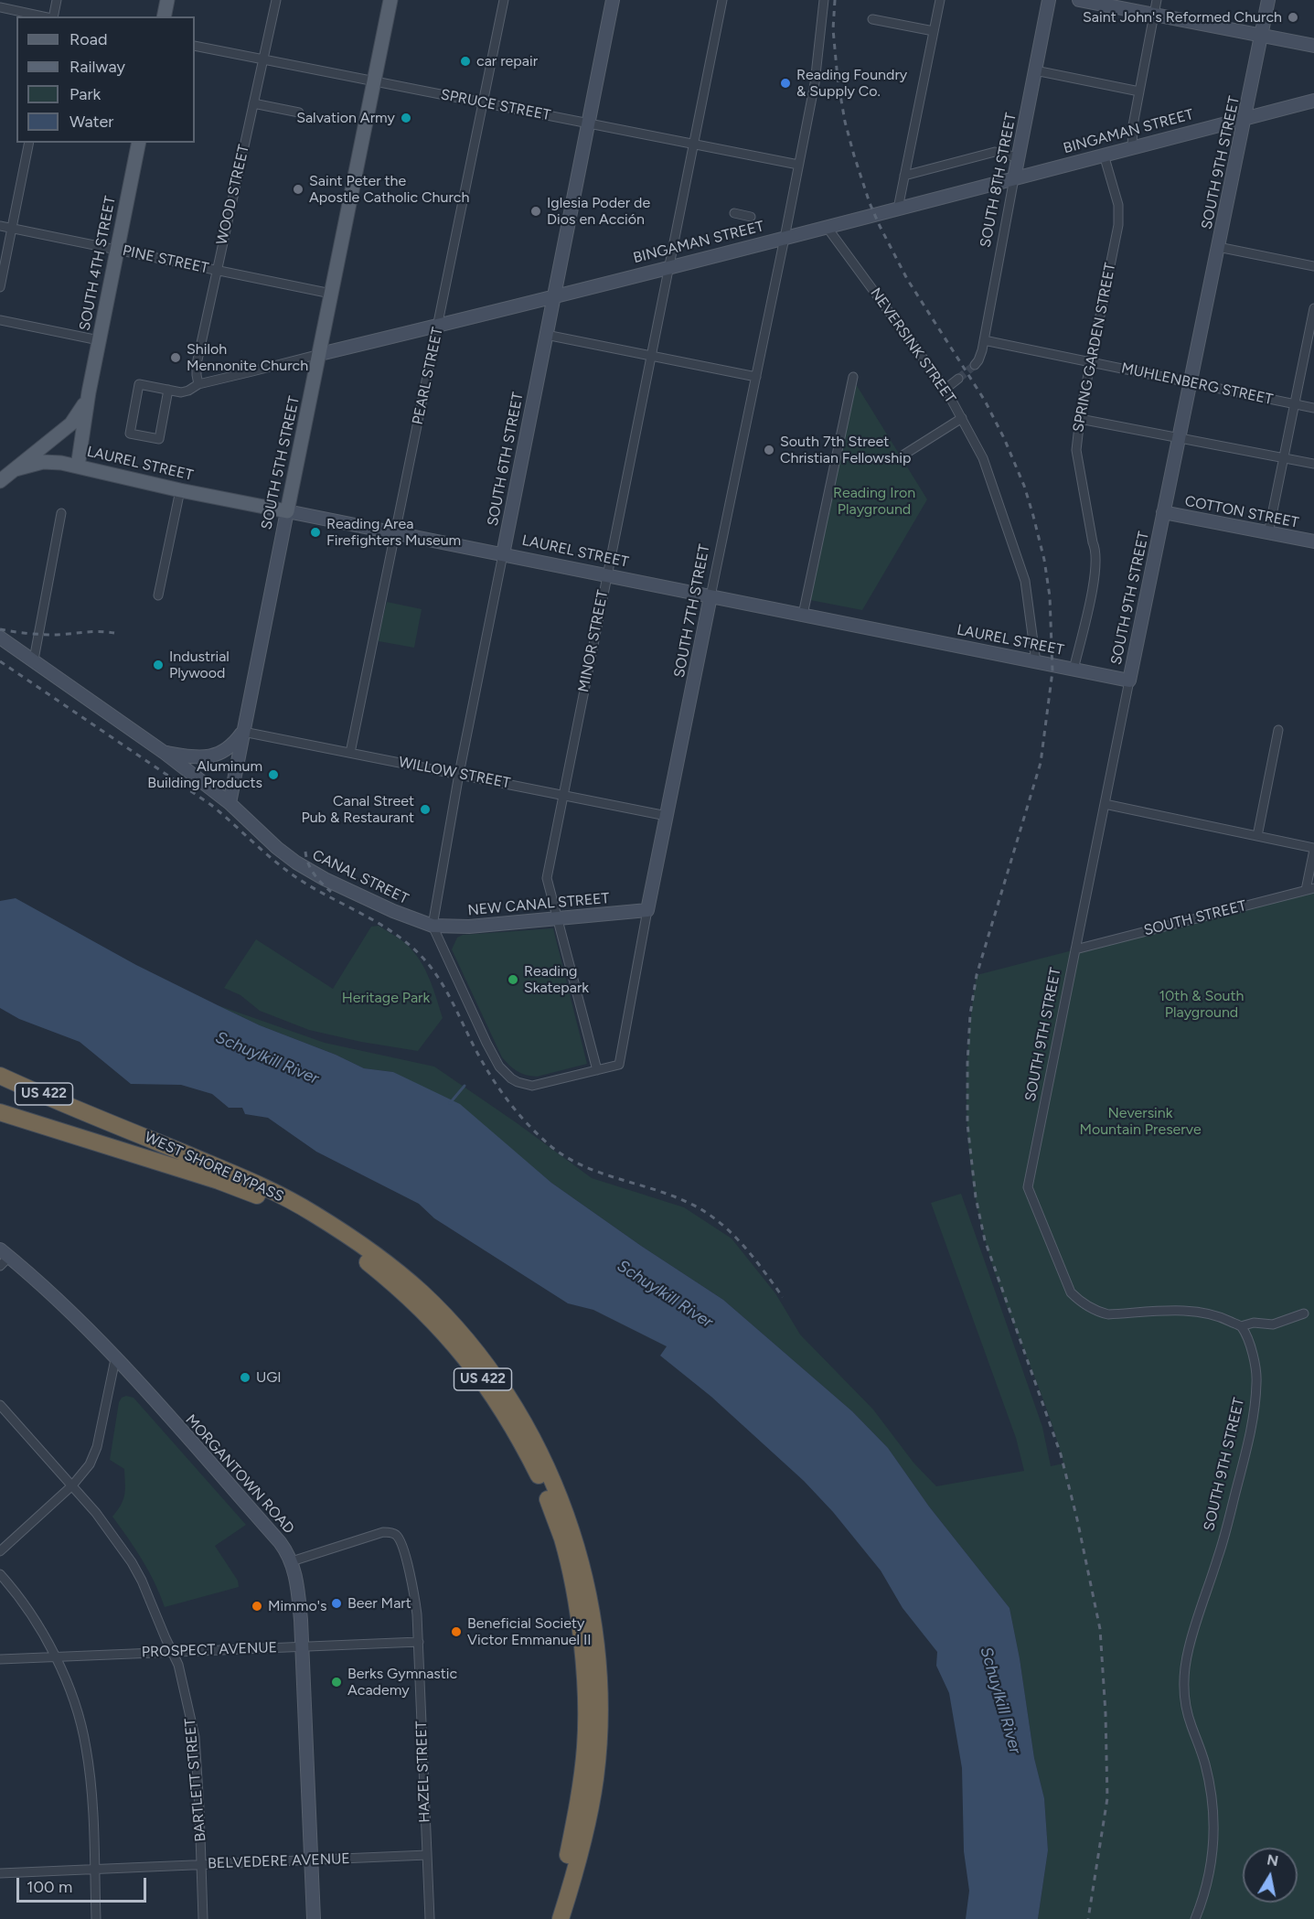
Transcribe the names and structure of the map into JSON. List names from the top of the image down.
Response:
{
  "streets": {
    "highway": ["US 422", "WEST SHORE BYPASS"],
    "main road": ["SOUTH 4TH STREET", "SOUTH 5TH STREET", "LAUREL STREET"],
    "street": [
      "SPRUCE STREET",
      "BINGAMAN STREET",
      "SOUTH 9TH STREET",
      "SOUTH 8TH STREET",
      "WOOD STREET",
      "PINE STREET",
      "NEVERSINK STREET",
      "SPRING GARDEN STREET",
      "PEARL STREET",
      "MUHLENBERG STREET",
      "SOUTH 6TH STREET",
      "COTTON STREET",
      "SOUTH 7TH STREET",
      "MINOR STREET",
      "WILLOW STREET",
      "CANAL STREET",
      "NEW CANAL STREET",
      "SOUTH STREET",
      "MORGANTOWN ROAD",
      "PROSPECT AVENUE",
      "HAZEL STREET",
      "BARTLETT STREET",
      "BELVEDERE AVENUE"
    ]
  },
  "crossings": [
    ["SPRUCE STREET", "WOOD STREET"],
    ["SPRUCE STREET", "PEARL STREET"],
    ["SPRUCE STREET", "SOUTH 6TH STREET"],
    ["SPRUCE STREET", "SOUTH 5TH STREET"],
    ["SPRUCE STREET", "SOUTH 7TH STREET"],
    ["SPRUCE STREET", "MINOR STREET"],
    ["BINGAMAN STREET", "SOUTH 9TH STREET"],
    ["BINGAMAN STREET", "SOUTH 8TH STREET"],
    ["BINGAMAN STREET", "WOOD STREET"],
    ["BINGAMAN STREET", "NEVERSINK STREET"],
    ["BINGAMAN STREET", "SPRING GARDEN STREET"],
    ["BINGAMAN STREET", "PEARL STREET"],
    ["BINGAMAN STREET", "SOUTH 6TH STREET"],
    ["BINGAMAN STREET", "SOUTH 5TH STREET"],
    ["BINGAMAN STREET", "SOUTH 7TH STREET"],
    ["BINGAMAN STREET", "MINOR STREET"],
    ["SOUTH 9TH STREET", "MUHLENBERG STREET"],
    ["SOUTH 9TH STREET", "LAUREL STREET"],
    ["SOUTH 9TH STREET", "COTTON STREET"],
    ["SOUTH 9TH STREET", "SOUTH STREET"],
    ["SOUTH 8TH STREET", "MUHLENBERG STREET"],
    ["WOOD STREET", "PINE STREET"],
    ["PINE STREET", "SOUTH 4TH STREET"],
    ["PINE STREET", "SOUTH 5TH STREET"],
    ["SOUTH 4TH STREET", "LAUREL STREET"],
    ["NEVERSINK STREET", "LAUREL STREET"],
    ["SPRING GARDEN STREET", "MUHLENBERG STREET"],
    ["SPRING GARDEN STREET", "LAUREL STREET"],
    ["PEARL STREET", "LAUREL STREET"],
    ["PEARL STREET", "WILLOW STREET"],
    ["SOUTH 6TH STREET", "LAUREL STREET"],
    ["SOUTH 6TH STREET", "WILLOW STREET"],
    ["SOUTH 6TH STREET", "CANAL STREET"],
    ["SOUTH 6TH STREET", "NEW CANAL STREET"],
    ["SOUTH 5TH STREET", "LAUREL STREET"],
    ["SOUTH 5TH STREET", "WILLOW STREET"],
    ["SOUTH 5TH STREET", "CANAL STREET"],
    ["LAUREL STREET", "SOUTH 7TH STREET"],
    ["LAUREL STREET", "MINOR STREET"],
    ["SOUTH 7TH STREET", "MINOR STREET"],
    ["SOUTH 7TH STREET", "WILLOW STREET"],
    ["SOUTH 7TH STREET", "NEW CANAL STREET"],
    ["MINOR STREET", "WILLOW STREET"],
    ["MINOR STREET", "NEW CANAL STREET"],
    ["CANAL STREET", "NEW CANAL STREET"],
    ["MORGANTOWN ROAD", "PROSPECT AVENUE"],
    ["MORGANTOWN ROAD", "HAZEL STREET"],
    ["MORGANTOWN ROAD", "BELVEDERE AVENUE"],
    ["PROSPECT AVENUE", "HAZEL STREET"],
    ["PROSPECT AVENUE", "BARTLETT STREET"],
    ["HAZEL STREET", "BELVEDERE AVENUE"],
    ["BARTLETT STREET", "BELVEDERE AVENUE"]
  ],
  "water": ["Schuylkill River"],
  "parks": [
    "Reading Iron Playground",
    "10th & South Playground",
    "Heritage Park",
    "Neversink Mountain Preserve"
  ],
  "places": [
    "Saint John's Reformed Church",
    "car repair",
    "Reading Foundry & Supply Co.",
    "Salvation Army",
    "Saint Peter the Apostle Catholic Church",
    "Iglesia Poder de Dios en Acción",
    "Shiloh Mennonite Church",
    "South 7th Street Christian Fellowship",
    "Reading Area Firefighters Museum",
    "Industrial Plywood",
    "Aluminum Building Products",
    "Canal Street Pub & Restaurant",
    "Reading Skatepark",
    "UGI",
    "Beer Mart",
    "Mimmo's",
    "Beneficial Society Victor Emmanuel II",
    "Berks Gymnastic Academy"
  ],
  "legend": [
    "Road",
    "Railway",
    "Park",
    "Water"
  ],
  "scale_bar": "100 m",
  "north": "top"
}
